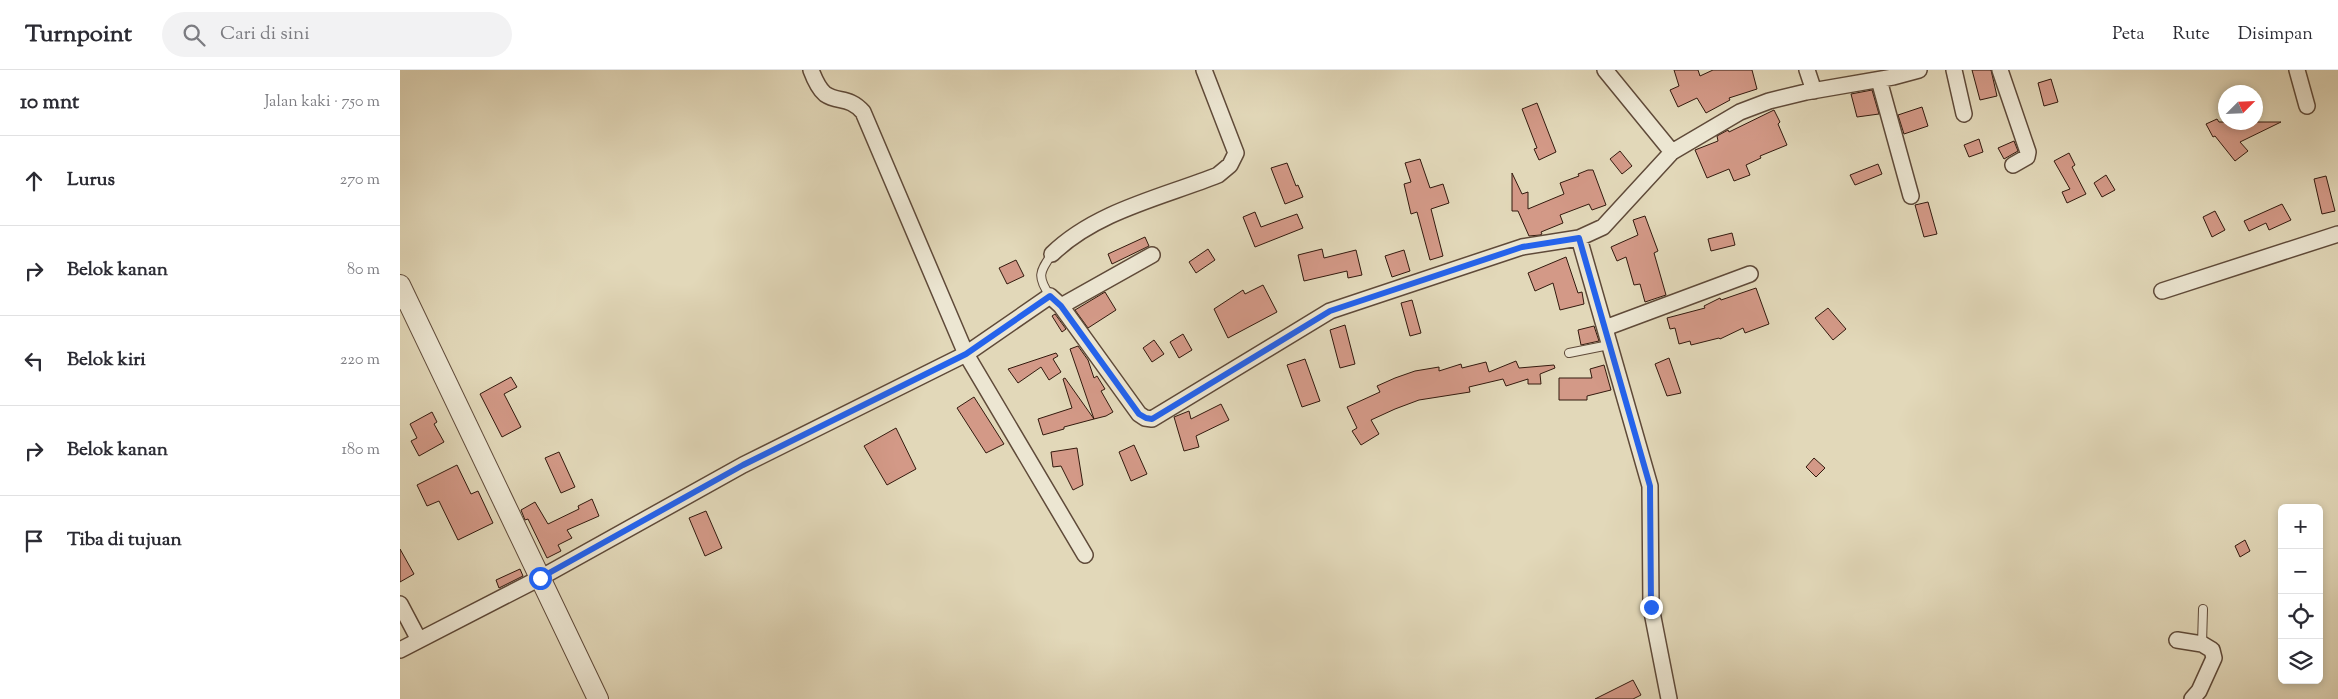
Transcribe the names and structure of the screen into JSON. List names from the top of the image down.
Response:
{
  "north": "top right",
  "page": {
    "header": "Turnpoint",
    "search": "Cari di sini",
    "nav": ["Peta", "Rute", "Disimpan"],
    "heading": ["10 mnt", "Jalan kaki · 750 m"],
    "list": [
      ["Lurus", "270 m"],
      ["Belok kanan", "80 m"],
      ["Belok kiri", "220 m"],
      ["Belok kanan", "180 m"],
      "Tiba di tujuan"
    ],
    "map_buttons": ["+", "−"]
  }
}
